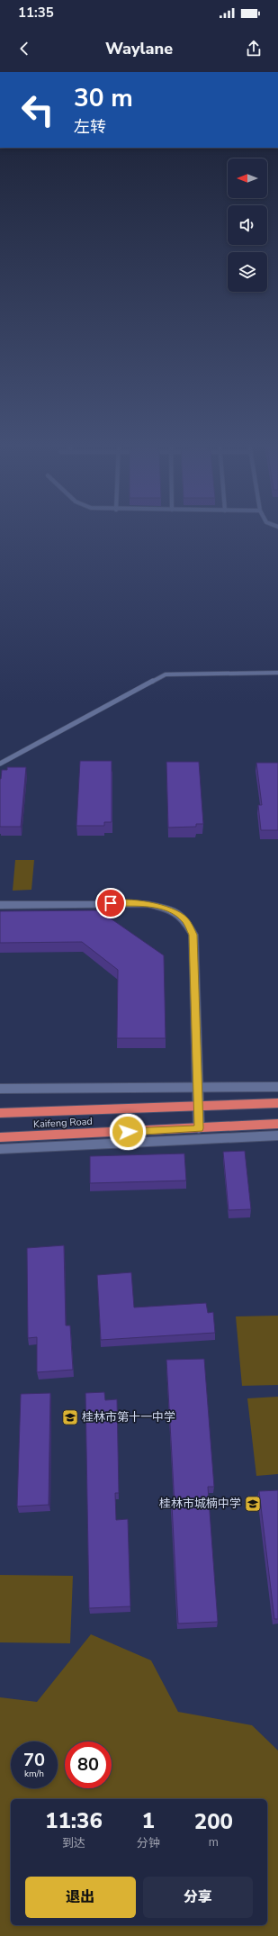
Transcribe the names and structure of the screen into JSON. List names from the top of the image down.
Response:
{
  "streets": {
    "highway": ["Kaifeng Road"]
  },
  "places": {
    "school or university": ["桂林市第十一中学", "桂林市城楠中学"]
  },
  "north": "left",
  "page": {
    "status": "11:35",
    "header": "Waylane",
    "turn": ["30 m", "左转"],
    "speed": "70 km/h",
    "limit": "80",
    "eta": [
      "11:36",
      "到达",
      "1",
      "分钟",
      "200",
      "m"
    ],
    "buttons": ["退出", "分享"]
  }
}
